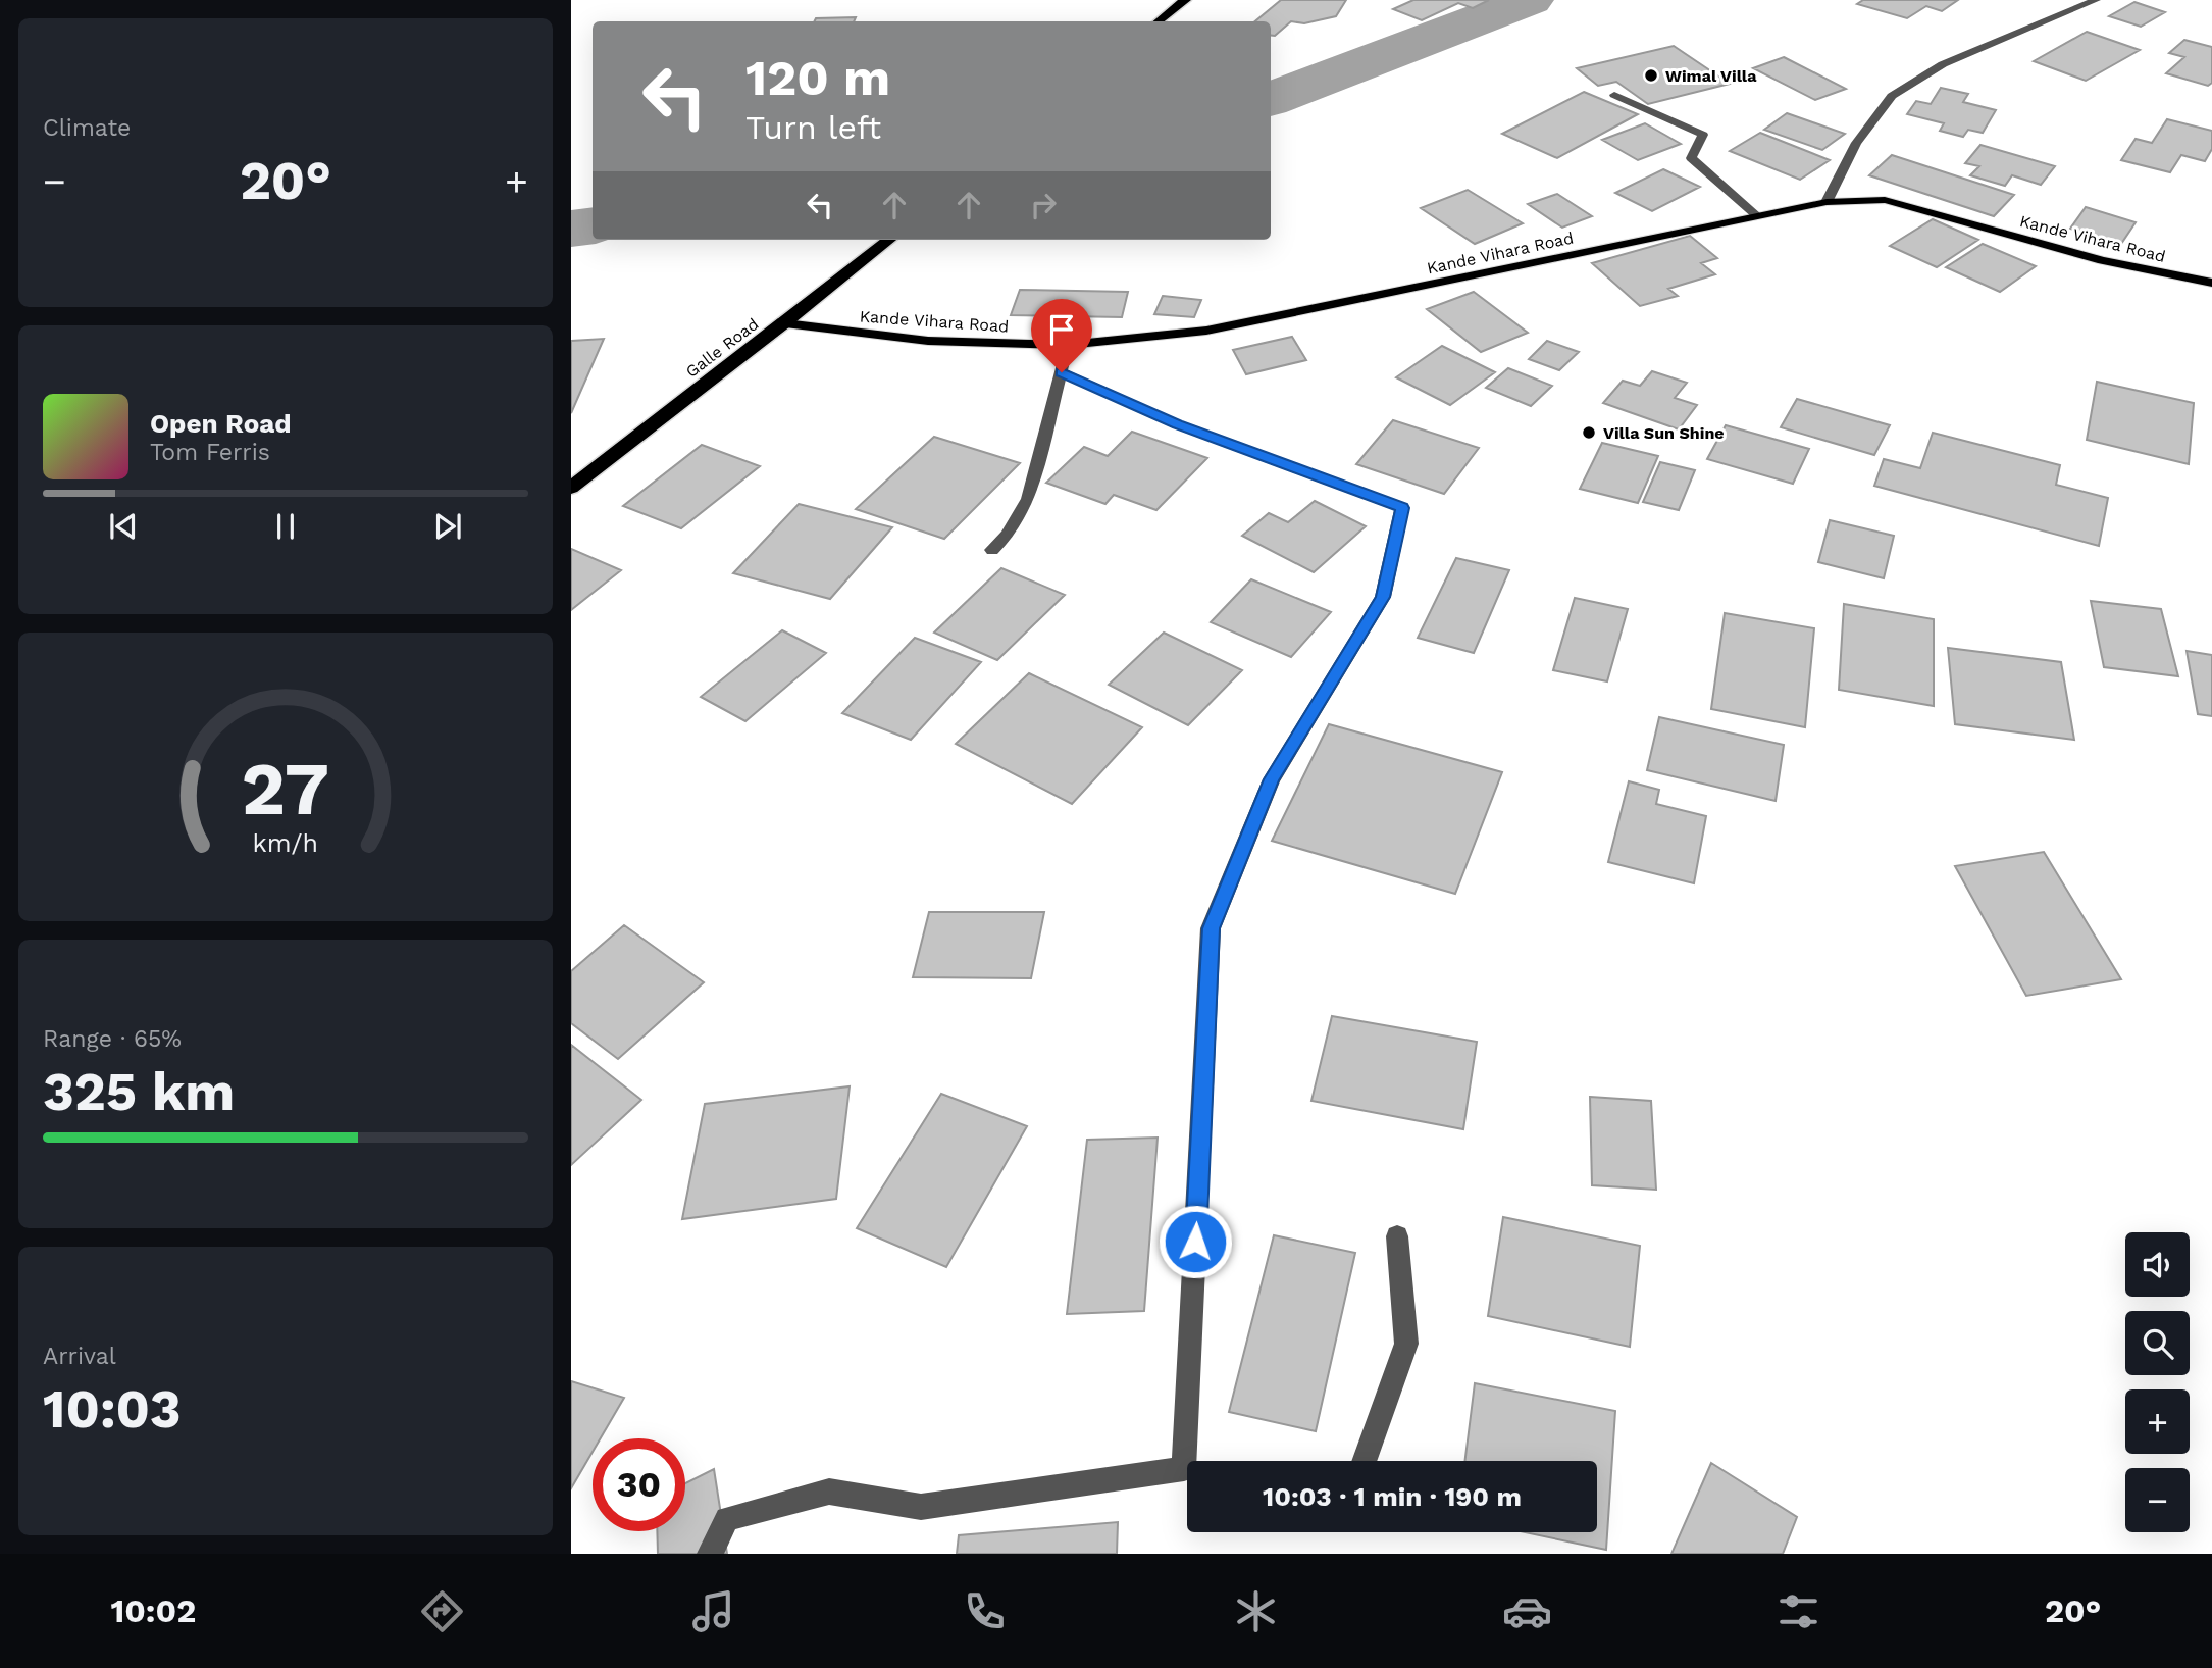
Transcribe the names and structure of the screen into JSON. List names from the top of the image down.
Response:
{
  "streets": {
    "highway": ["Galle Road"],
    "main road": ["Kande Vihara Road"]
  },
  "crossings": [
    ["Kande Vihara Road", "Galle Road"]
  ],
  "places": ["Wimal Villa", "Villa Sun Shine"],
  "page": {
    "tile": [
      "Climate",
      ["Range · 65%", "325 km"],
      ["Arrival", "10:03"]
    ],
    "turn": ["120 m", "Turn left"],
    "heat": ["−", "20°", "+"],
    "song": ["Open Road", "Tom Ferris"],
    "map_buttons": ["+", "−"],
    "limit": "30",
    "trip": "10:03 · 1 min · 190 m",
    "tabs": ["10:02", "20°"],
    "gauge": ["27", "km/h"]
  }
}
